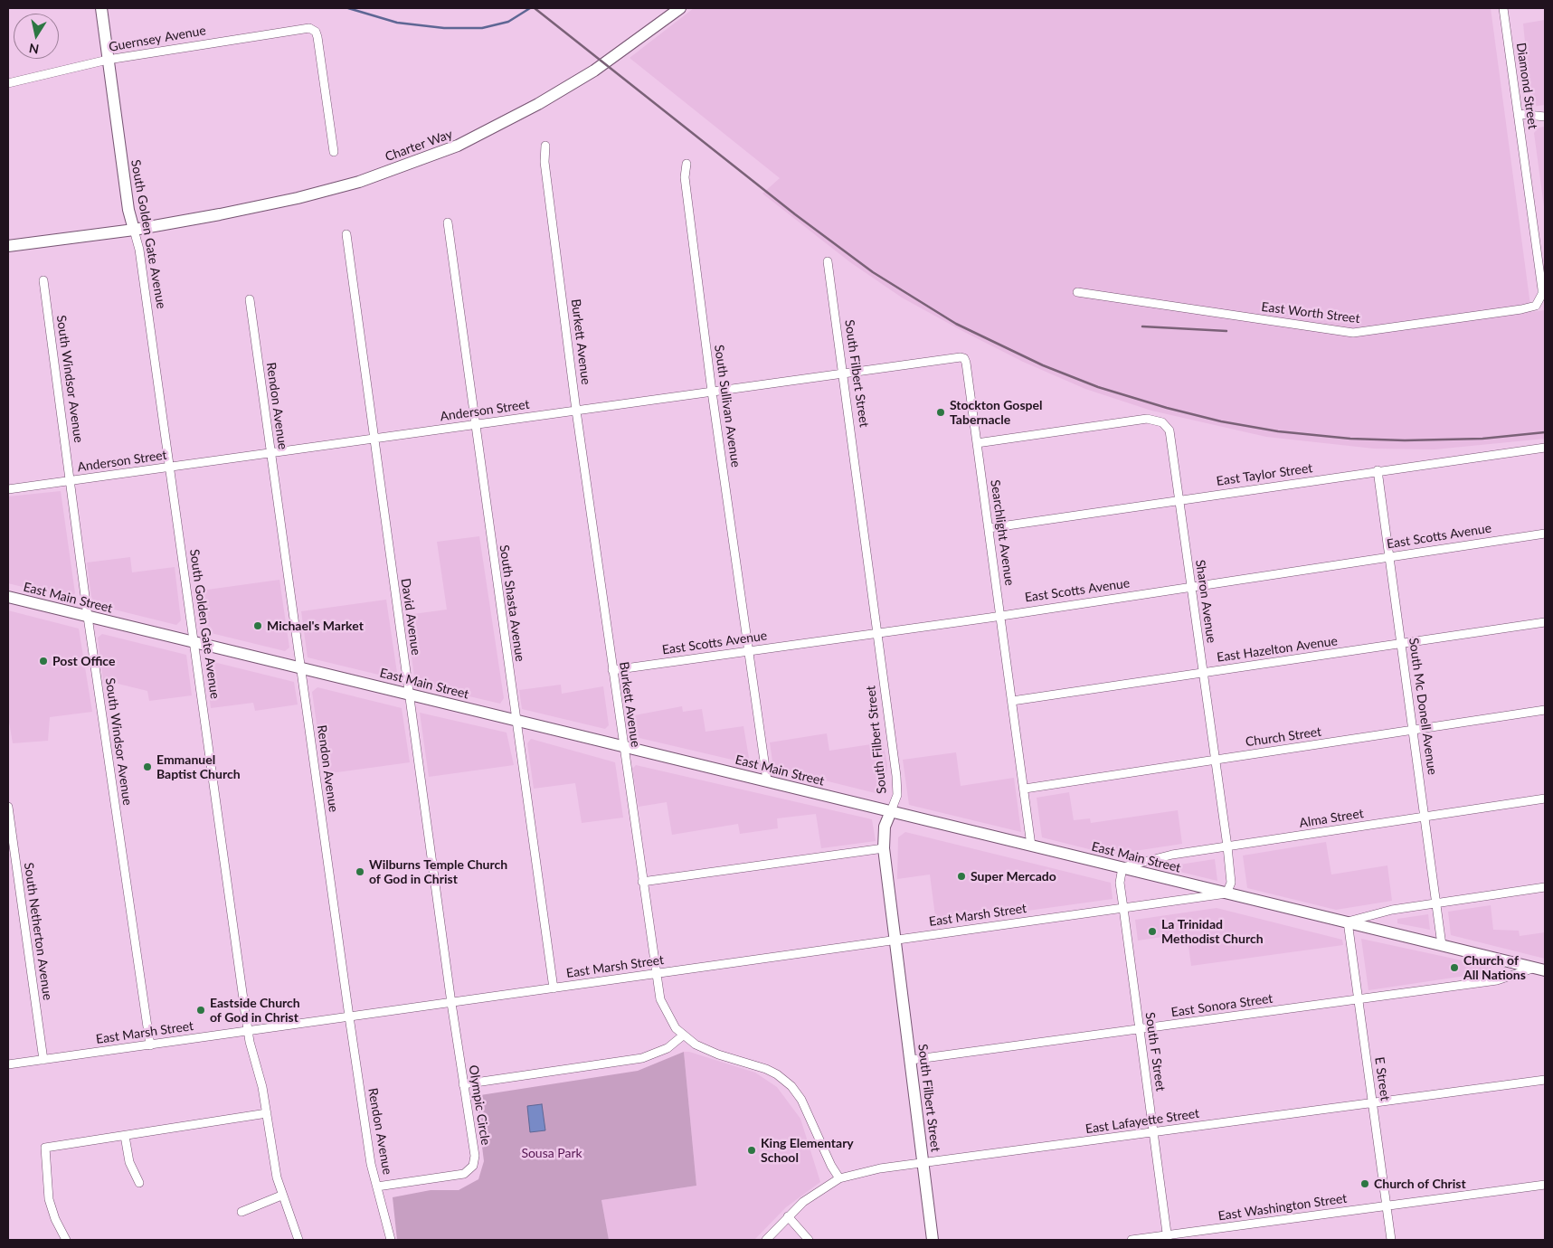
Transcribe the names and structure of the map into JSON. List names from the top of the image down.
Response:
{
  "streets": {
    "main road": [
      "Charter Way",
      "South Golden Gate Avenue",
      "South Filbert Street",
      "East Main Street"
    ],
    "street": [
      "Guernsey Avenue",
      "Diamond Street",
      "East Worth Street",
      "Burkett Avenue",
      "South Windsor Avenue",
      "Rendon Avenue",
      "South Sullivan Avenue",
      "Anderson Street",
      "East Taylor Street",
      "Searchlight Avenue",
      "East Scotts Avenue",
      "Sharon Avenue",
      "South Shasta Avenue",
      "David Avenue",
      "East Hazelton Avenue",
      "South Mc Donell Avenue",
      "Church Street",
      "Alma Street",
      "East Marsh Street",
      "South Netherton Avenue",
      "East Sonora Street",
      "South F Street",
      "E Street",
      "Olympic Circle",
      "East Lafayette Street",
      "East Washington Street"
    ]
  },
  "crossings": [
    ["Guernsey Avenue", "South Golden Gate Avenue"],
    ["Diamond Street", "East Worth Street"],
    ["Charter Way", "South Golden Gate Avenue"],
    ["South Golden Gate Avenue", "Anderson Street"],
    ["South Golden Gate Avenue", "East Main Street"],
    ["South Golden Gate Avenue", "East Marsh Street"],
    ["Burkett Avenue", "Anderson Street"],
    ["Burkett Avenue", "East Scotts Avenue"],
    ["Burkett Avenue", "East Main Street"],
    ["Burkett Avenue", "East Marsh Street"],
    ["Burkett Avenue", "East Lafayette Street"],
    ["South Filbert Street", "Anderson Street"],
    ["South Filbert Street", "East Scotts Avenue"],
    ["South Filbert Street", "East Main Street"],
    ["South Filbert Street", "East Marsh Street"],
    ["South Filbert Street", "East Sonora Street"],
    ["South Filbert Street", "East Lafayette Street"],
    ["South Windsor Avenue", "Anderson Street"],
    ["South Windsor Avenue", "East Main Street"],
    ["South Windsor Avenue", "East Marsh Street"],
    ["Rendon Avenue", "Anderson Street"],
    ["Rendon Avenue", "East Main Street"],
    ["Rendon Avenue", "East Marsh Street"],
    ["Rendon Avenue", "Olympic Circle"],
    ["South Sullivan Avenue", "Anderson Street"],
    ["South Sullivan Avenue", "East Scotts Avenue"],
    ["South Sullivan Avenue", "East Main Street"],
    ["Anderson Street", "Searchlight Avenue"],
    ["Anderson Street", "South Shasta Avenue"],
    ["Anderson Street", "David Avenue"],
    ["East Taylor Street", "Searchlight Avenue"],
    ["East Taylor Street", "Sharon Avenue"],
    ["East Taylor Street", "South Mc Donell Avenue"],
    ["Searchlight Avenue", "East Scotts Avenue"],
    ["Searchlight Avenue", "East Main Street"],
    ["Searchlight Avenue", "Sharon Avenue"],
    ["Searchlight Avenue", "East Hazelton Avenue"],
    ["Searchlight Avenue", "Church Street"],
    ["East Scotts Avenue", "Sharon Avenue"],
    ["East Scotts Avenue", "South Mc Donell Avenue"],
    ["East Main Street", "Sharon Avenue"],
    ["East Main Street", "South Shasta Avenue"],
    ["East Main Street", "David Avenue"],
    ["East Main Street", "South Mc Donell Avenue"],
    ["East Main Street", "Alma Street"],
    ["East Main Street", "East Marsh Street"],
    ["East Main Street", "East Sonora Street"],
    ["East Main Street", "South F Street"],
    ["East Main Street", "E Street"],
    ["Sharon Avenue", "East Hazelton Avenue"],
    ["Sharon Avenue", "Church Street"],
    ["Sharon Avenue", "Alma Street"],
    ["Sharon Avenue", "East Marsh Street"],
    ["South Shasta Avenue", "East Marsh Street"],
    ["David Avenue", "East Marsh Street"],
    ["David Avenue", "Olympic Circle"],
    ["East Hazelton Avenue", "South Mc Donell Avenue"],
    ["South Mc Donell Avenue", "Church Street"],
    ["South Mc Donell Avenue", "Alma Street"],
    ["Alma Street", "South F Street"],
    ["East Marsh Street", "South Netherton Avenue"],
    ["East Marsh Street", "South F Street"],
    ["East Marsh Street", "Olympic Circle"],
    ["East Sonora Street", "South F Street"],
    ["East Sonora Street", "E Street"],
    ["South F Street", "East Lafayette Street"],
    ["South F Street", "East Washington Street"],
    ["E Street", "East Lafayette Street"],
    ["E Street", "East Washington Street"]
  ],
  "parks": ["Sousa Park"],
  "places": [
    "Stockton Gospel Tabernacle",
    "Michael's Market",
    "Post Office",
    "Emmanuel Baptist Church",
    "Wilburns Temple Church of God in Christ",
    "Super Mercado",
    "La Trinidad Methodist Church",
    "Church of All Nations",
    "Eastside Church of God in Christ",
    "King Elementary School",
    "Church of Christ"
  ],
  "north": "bottom"
}
